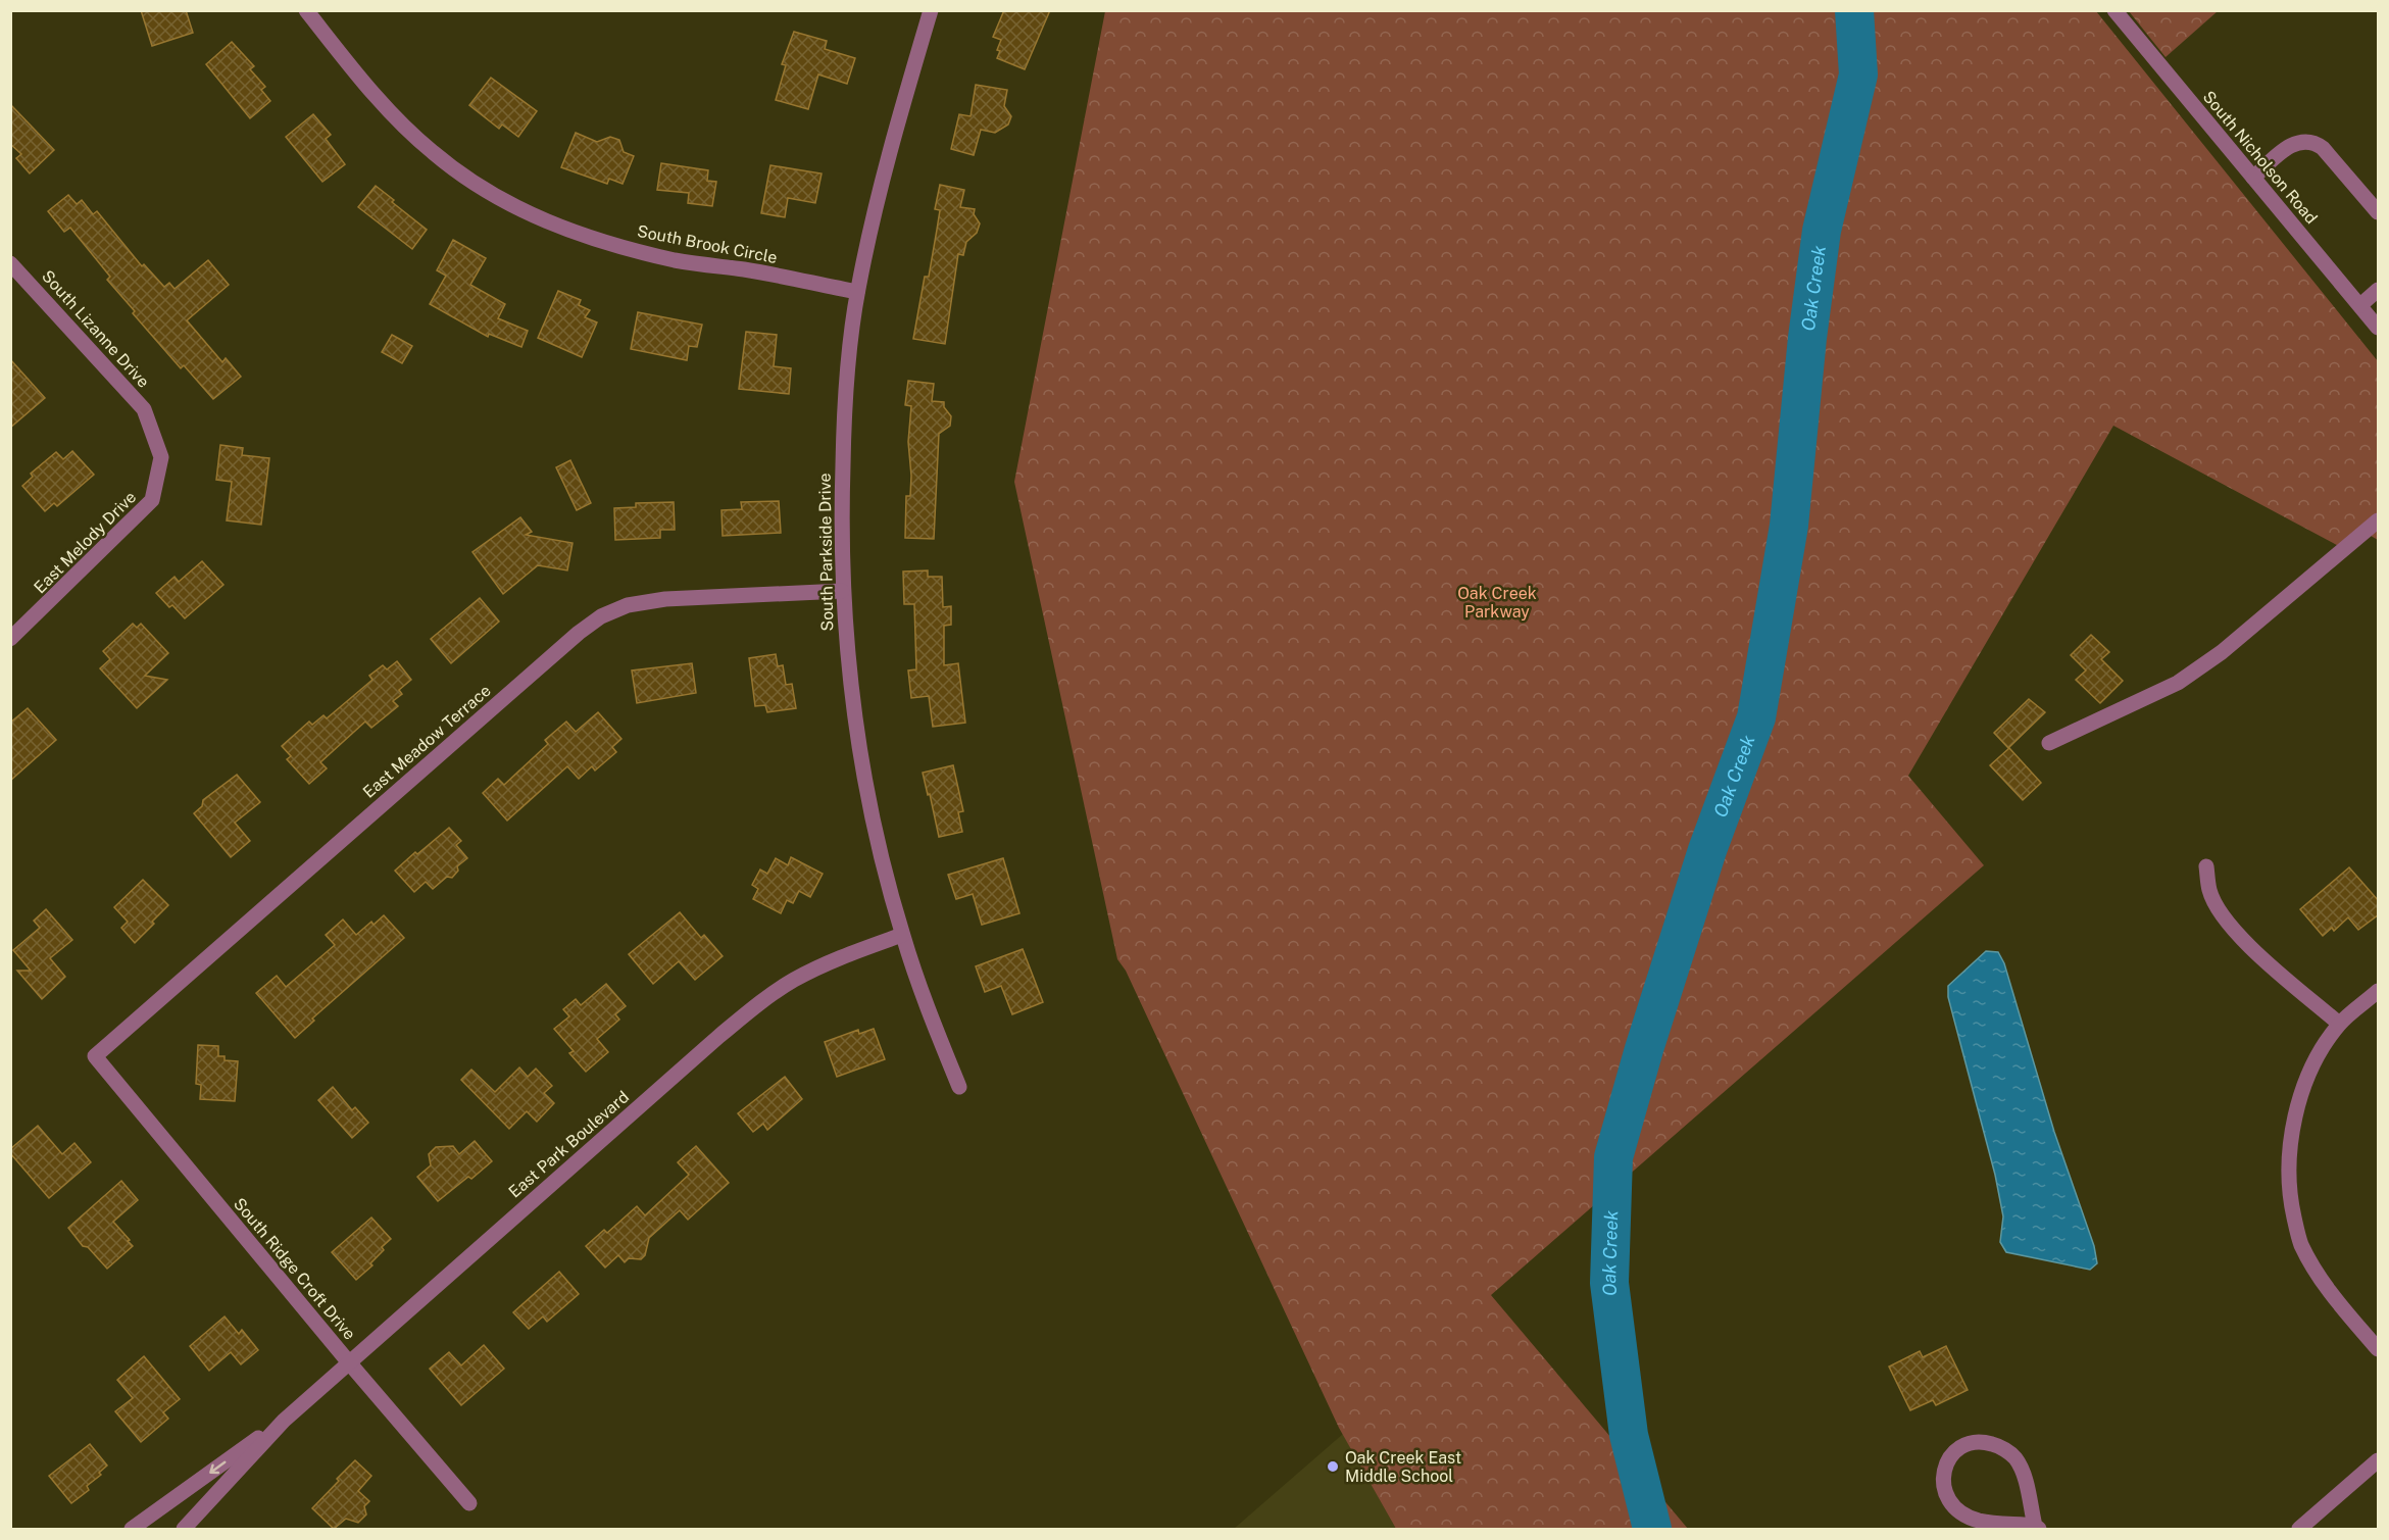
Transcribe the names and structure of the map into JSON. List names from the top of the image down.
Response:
{
  "streets": {
    "street": [
      "South Nicholson Road",
      "South Brook Circle",
      "South Lizanne Drive",
      "East Melody Drive",
      "South Parkside Drive",
      "East Meadow Terrace",
      "East Park Boulevard",
      "South Ridge Croft Drive"
    ]
  },
  "crossings": [
    ["South Brook Circle", "South Parkside Drive"],
    ["South Lizanne Drive", "East Melody Drive"],
    ["South Parkside Drive", "East Meadow Terrace"],
    ["South Parkside Drive", "East Park Boulevard"],
    ["East Meadow Terrace", "South Ridge Croft Drive"],
    ["East Park Boulevard", "South Ridge Croft Drive"]
  ],
  "water": ["Oak Creek"],
  "parks": ["Oak Creek Parkway"],
  "places": ["Oak Creek East Middle School"]
}
